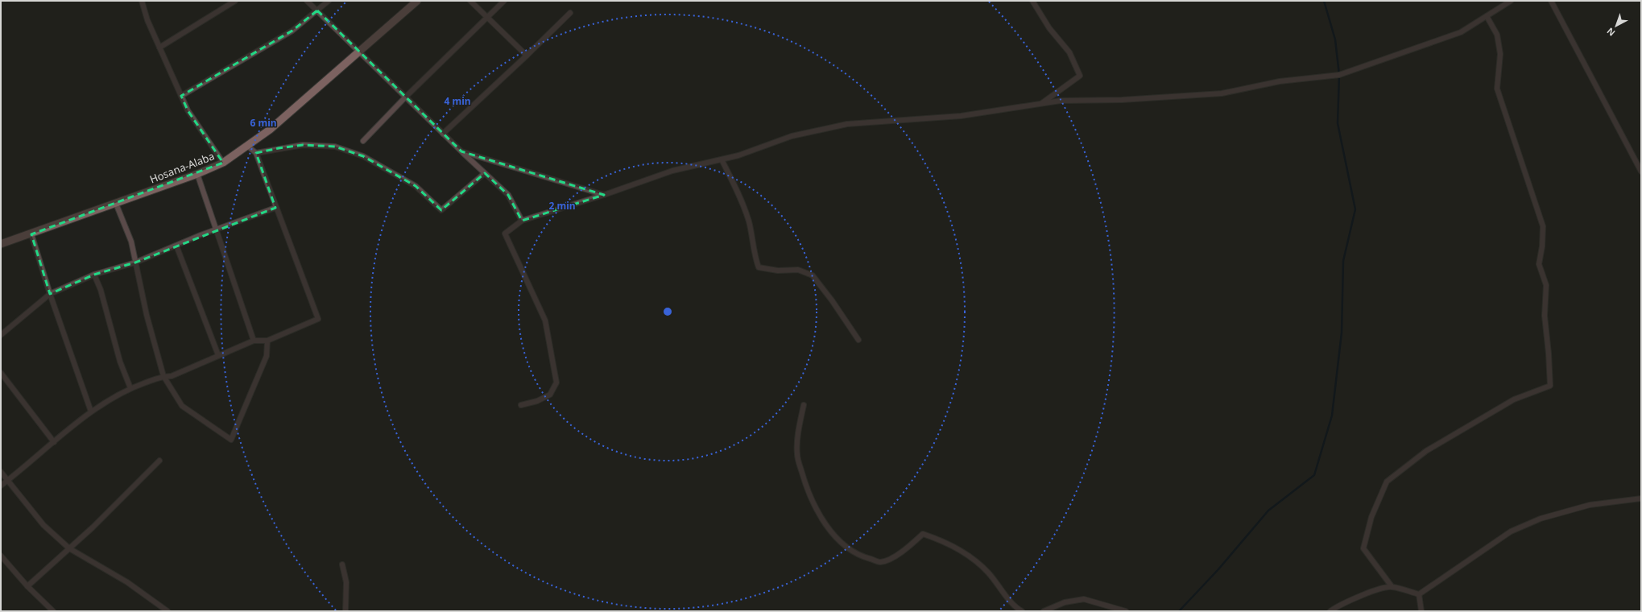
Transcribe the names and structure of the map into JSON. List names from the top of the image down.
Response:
{
  "streets": {
    "main road": ["Hosana-Alaba"]
  },
  "north": "bottom left",
  "rings": ["4 min", "6 min", "2 min"]
}
